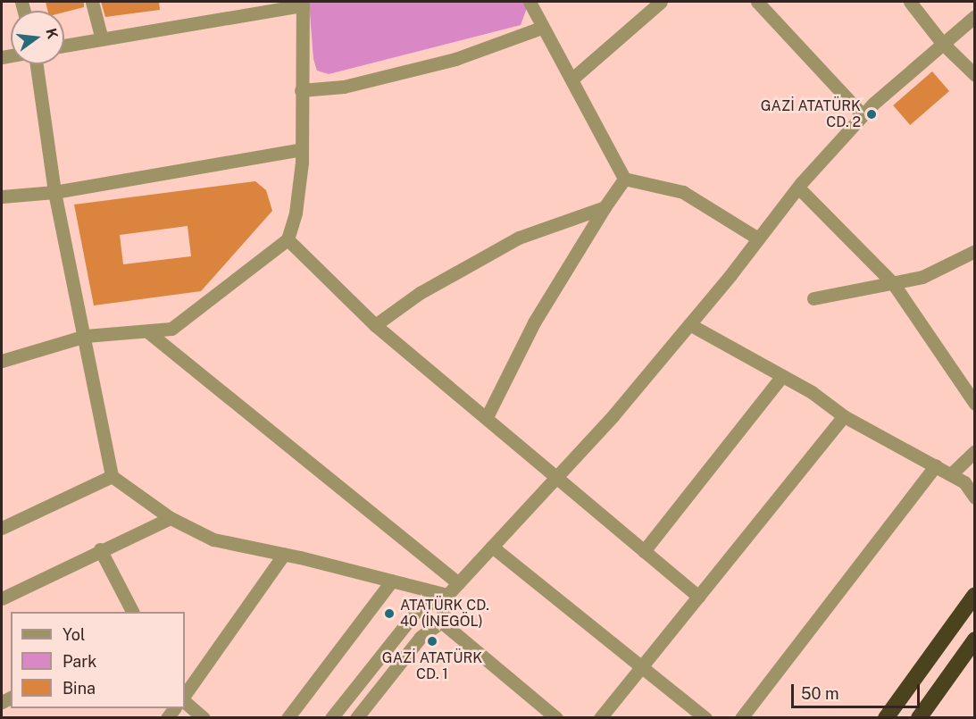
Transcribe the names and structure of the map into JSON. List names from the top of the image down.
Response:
{
  "places": ["GAZİ ATATÜRK CD. 2", "ATATÜRK CD. 40 (İNEGÖL)", "GAZİ ATATÜRK CD. 1"],
  "legend": ["Yol", "Park", "Bina"],
  "scale_bar": "50 m",
  "north": "right"
}
